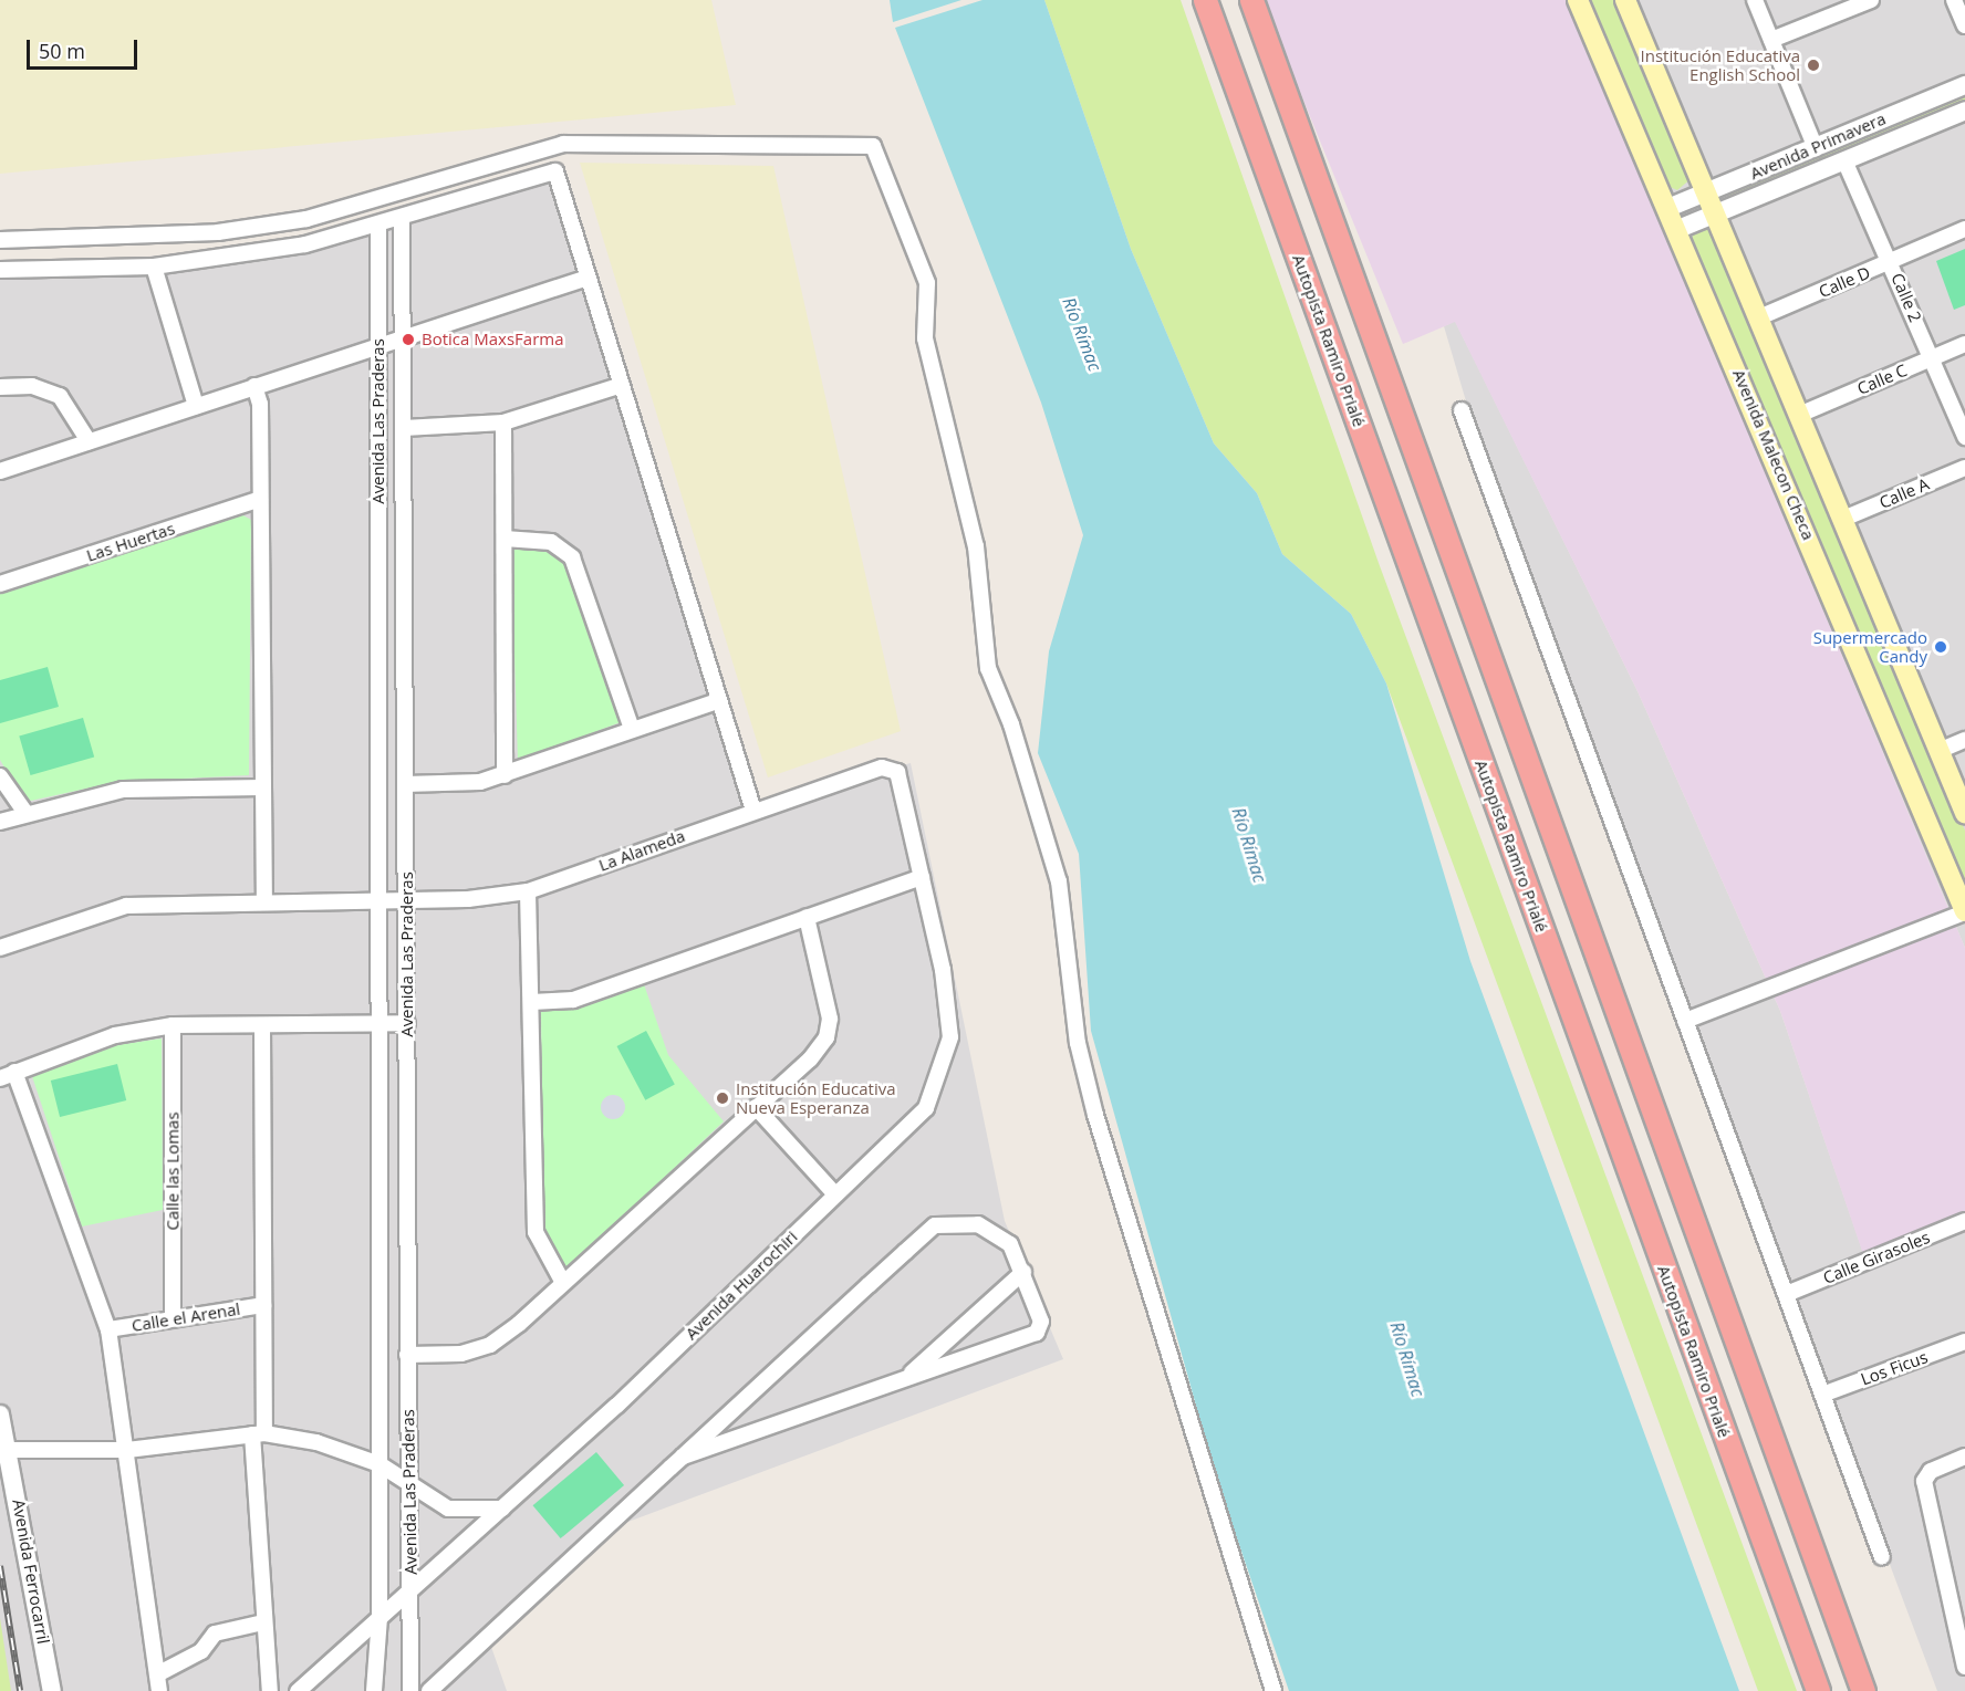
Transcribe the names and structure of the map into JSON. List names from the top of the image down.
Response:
{
  "streets": {
    "highway": ["Autopista Ramiro Prialé"],
    "main road": ["Avenida Malecon Checa"],
    "street": [
      "Avenida Primavera",
      "Calle D",
      "Calle 2",
      "Calle C",
      "Avenida Las Praderas",
      "Calle A",
      "Las Huertas",
      "La Alameda",
      "Calle las Lomas",
      "Calle Girasoles",
      "Avenida Huarochiri",
      "Calle el Arenal",
      "Los Ficus",
      "Avenida Ferrocarril"
    ]
  },
  "crossings": [
    ["Avenida Primavera", "Calle 2"],
    ["Avenida Primavera", "Avenida Malecon Checa"],
    ["Calle D", "Calle 2"],
    ["Calle 2", "Calle C"],
    ["Avenida Las Praderas", "La Alameda"],
    ["Avenida Las Praderas", "Avenida Huarochiri"],
    ["La Alameda", "Avenida Huarochiri"],
    ["Calle las Lomas", "Calle el Arenal"]
  ],
  "water": ["Río Rímac"],
  "places": [
    "Institución Educativa English School",
    "Botica MaxsFarma",
    "Supermercado Candy",
    "Institución Educativa Nueva Esperanza"
  ],
  "scale_bar": "50 m"
}
